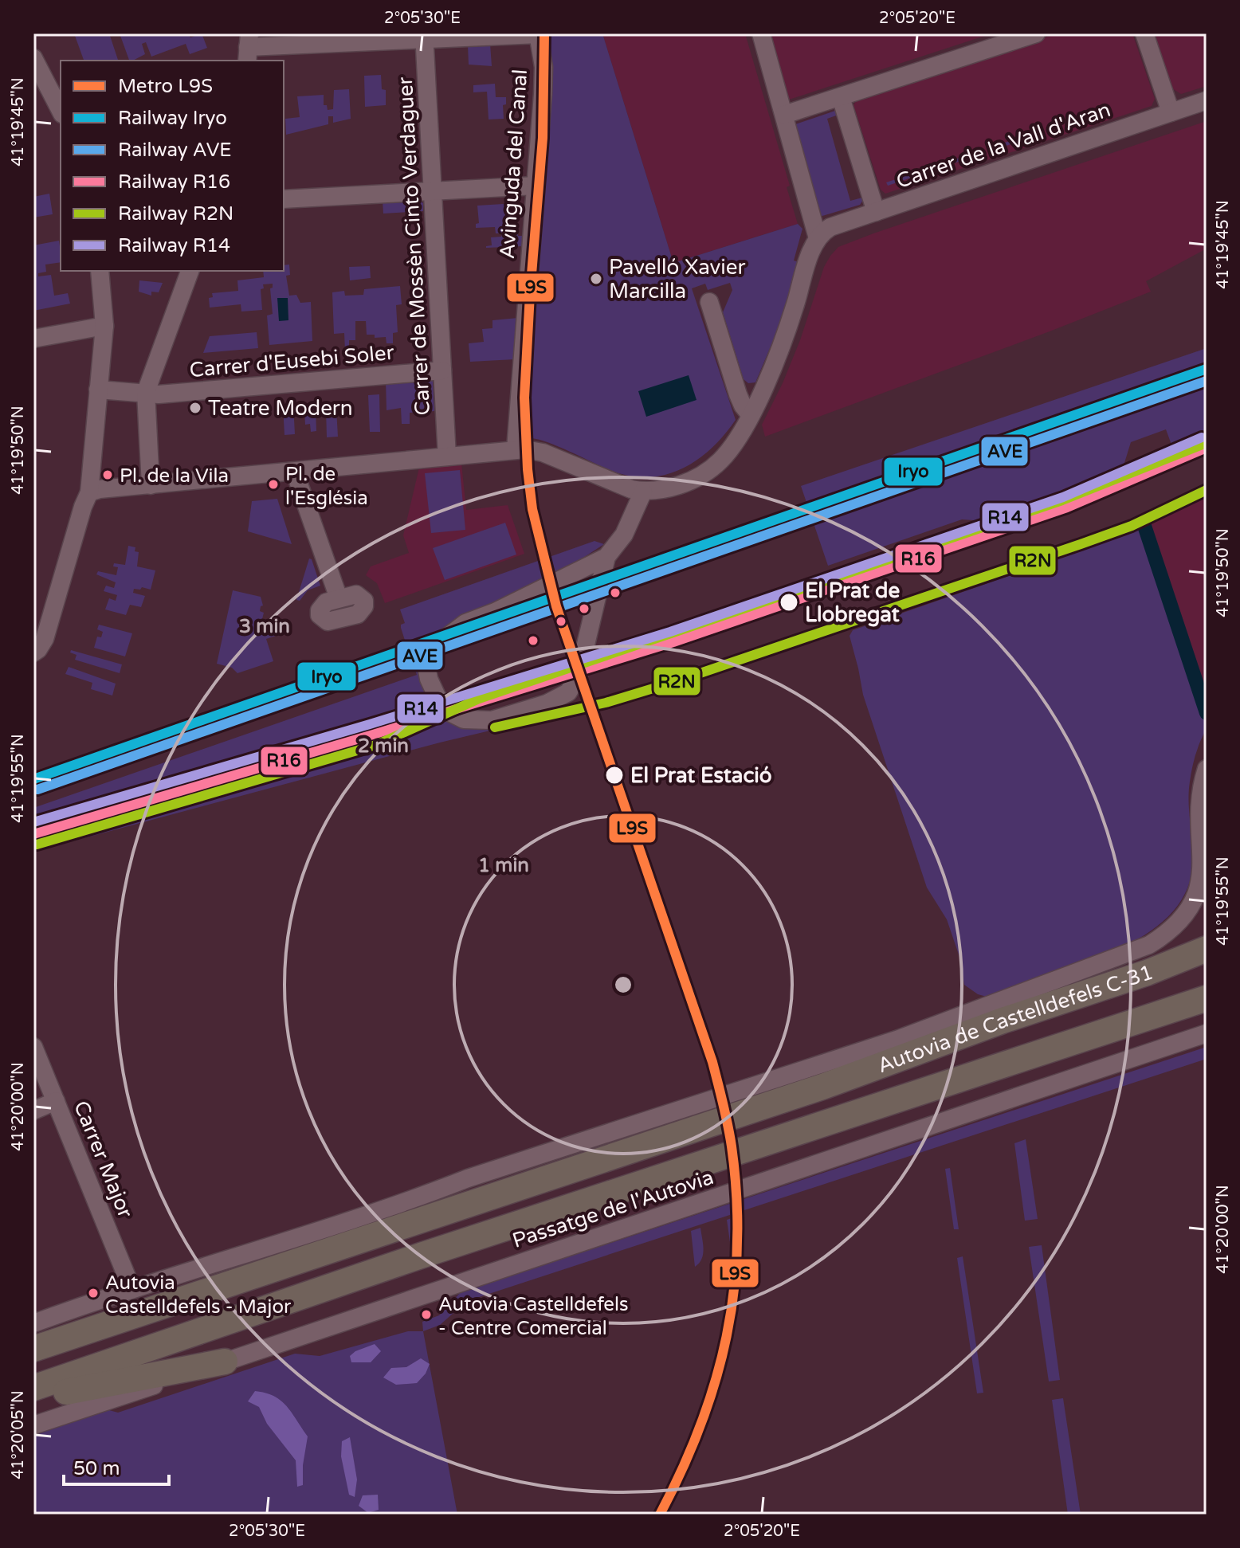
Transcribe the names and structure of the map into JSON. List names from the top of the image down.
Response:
{
  "streets": {
    "highway": ["Autovia de Castelldefels C-31"],
    "street": [
      "Carrer de la Vall d'Aran",
      "Avinguda del Canal",
      "Carrer de Mossèn Cinto Verdaguer",
      "Carrer d'Eusebi Soler",
      "Carrer Major",
      "Passatge de l'Autovia"
    ]
  },
  "crossings": [
    ["Carrer de Mossèn Cinto Verdaguer", "Carrer d'Eusebi Soler"]
  ],
  "places": [
    "Pavelló Xavier Marcilla",
    "Teatre Modern",
    "Pl. de la Vila",
    "Pl. de l'Església",
    "El Prat de Llobregat",
    "El Prat Estació",
    "Autovia Castelldefels - Major",
    "Autovia Castelldefels - Centre Comercial"
  ],
  "lines": [
    "metro line L9S",
    "rail line Iryo",
    "rail line AVE",
    "rail line R14",
    "rail line R2N",
    "rail line R16"
  ],
  "legend": [
    "Metro L9S",
    "Railway Iryo",
    "Railway AVE",
    "Railway R16",
    "Railway R2N",
    "Railway R14"
  ],
  "scale_bar": "50 m",
  "coordinates": [
    "2°05'30\"E",
    "2°05'20\"E",
    "41°19'45\"N",
    "41°19'50\"N",
    "41°19'55\"N",
    "41°20'00\"N",
    "41°20'05\"N"
  ],
  "rings": ["3 min", "2 min", "1 min"]
}
